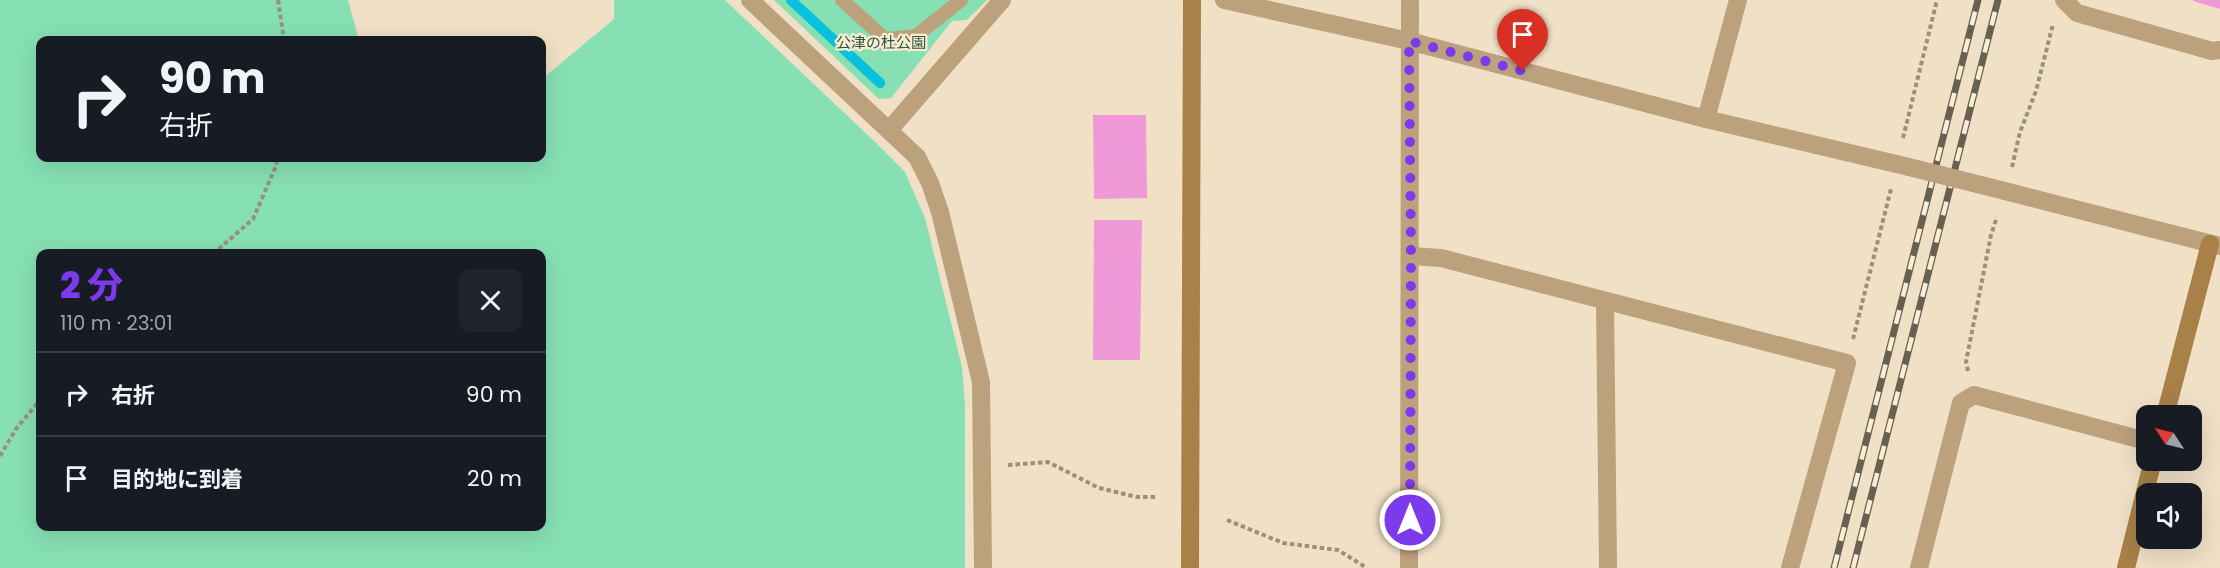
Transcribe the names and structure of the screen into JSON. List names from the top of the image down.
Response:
{
  "parks": ["公津の杜公園"],
  "north": "top left",
  "page": {
    "turn": ["90 m", "右折"],
    "heading": ["2 分", "110 m · 23:01"],
    "list": [
      {
        "name": "右折",
        "value": "90 m"
      },
      {
        "name": "目的地に到着",
        "value": "20 m"
      }
    ]
  }
}
